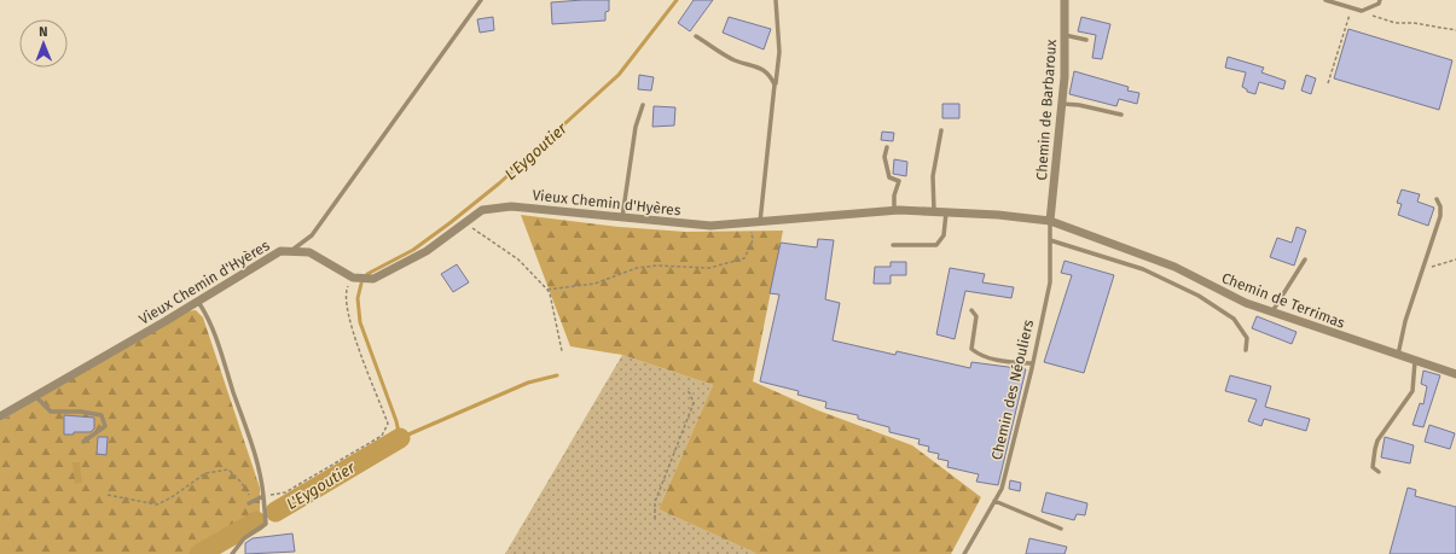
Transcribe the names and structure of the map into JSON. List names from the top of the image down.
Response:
{
  "streets": {
    "street": ["Chemin de Barbaroux", "Vieux Chemin d'Hyères", "Chemin de Terrimas"],
    "lane": ["Chemin des Néouliers"]
  },
  "crossings": [
    ["Chemin de Barbaroux", "Vieux Chemin d'Hyères"],
    ["Chemin de Barbaroux", "Chemin de Terrimas"],
    ["Chemin de Barbaroux", "Chemin des Néouliers"],
    ["Vieux Chemin d'Hyères", "Chemin de Terrimas"],
    ["Vieux Chemin d'Hyères", "Chemin des Néouliers"],
    ["Chemin de Terrimas", "Chemin des Néouliers"]
  ],
  "water": ["L'Eygoutier"],
  "north": "top"
}
